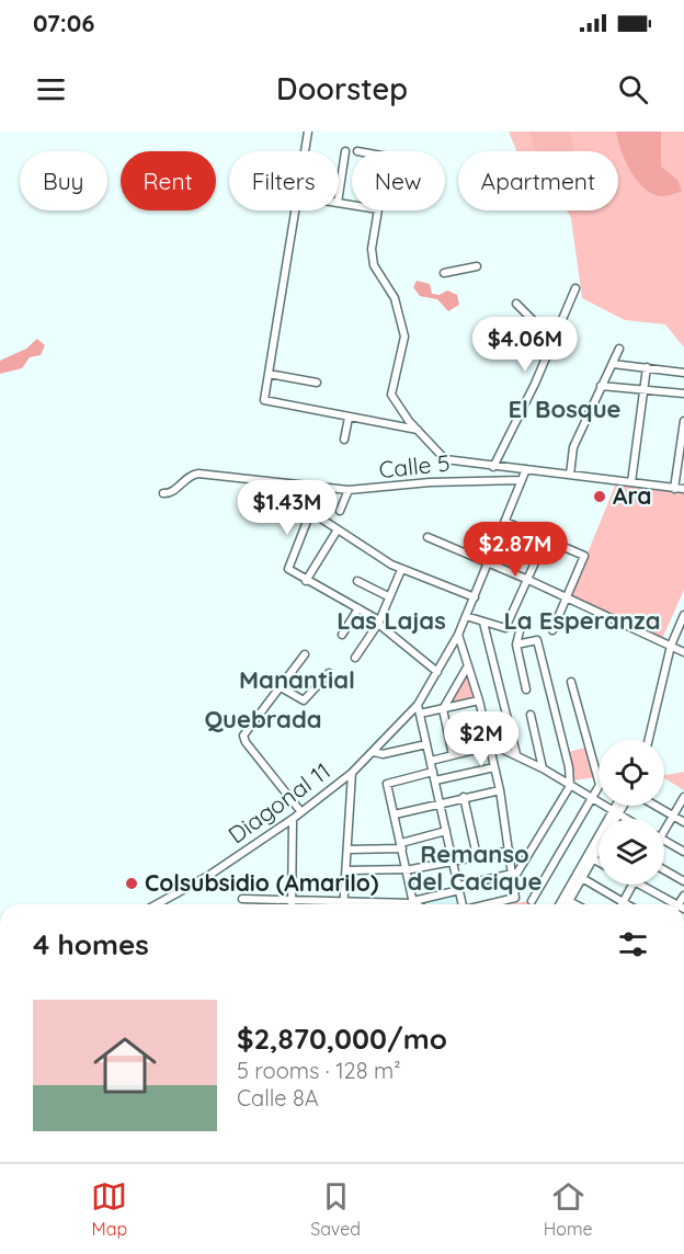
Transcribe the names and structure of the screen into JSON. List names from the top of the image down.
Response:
{
  "streets": {
    "street": ["Calle 5", "Diagonal 11"]
  },
  "crossings": [
    ["Calle 5", "Diagonal 11"]
  ],
  "districts": [
    "El Bosque",
    "Las Lajas",
    "La Esperanza",
    "Manantial",
    "Quebrada",
    "Remanso del Cacique"
  ],
  "places": ["Ara", "Colsubsidio (Amarilo)"],
  "page": {
    "status": "07:06",
    "header": "Doorstep",
    "chip": [
      "Buy",
      "Rent",
      "Filters",
      "New",
      "Apartment"
    ],
    "price": [
      "$4.06M",
      "$1.43M",
      "$2.87M",
      "$2M"
    ],
    "heading": "4 homes",
    "list": [
      {
        "name": "$2,870,000/mo",
        "note": "5 rooms · 128 m² · Calle 8A"
      }
    ],
    "tabs": ["Map", "Saved", "Home"]
  }
}
